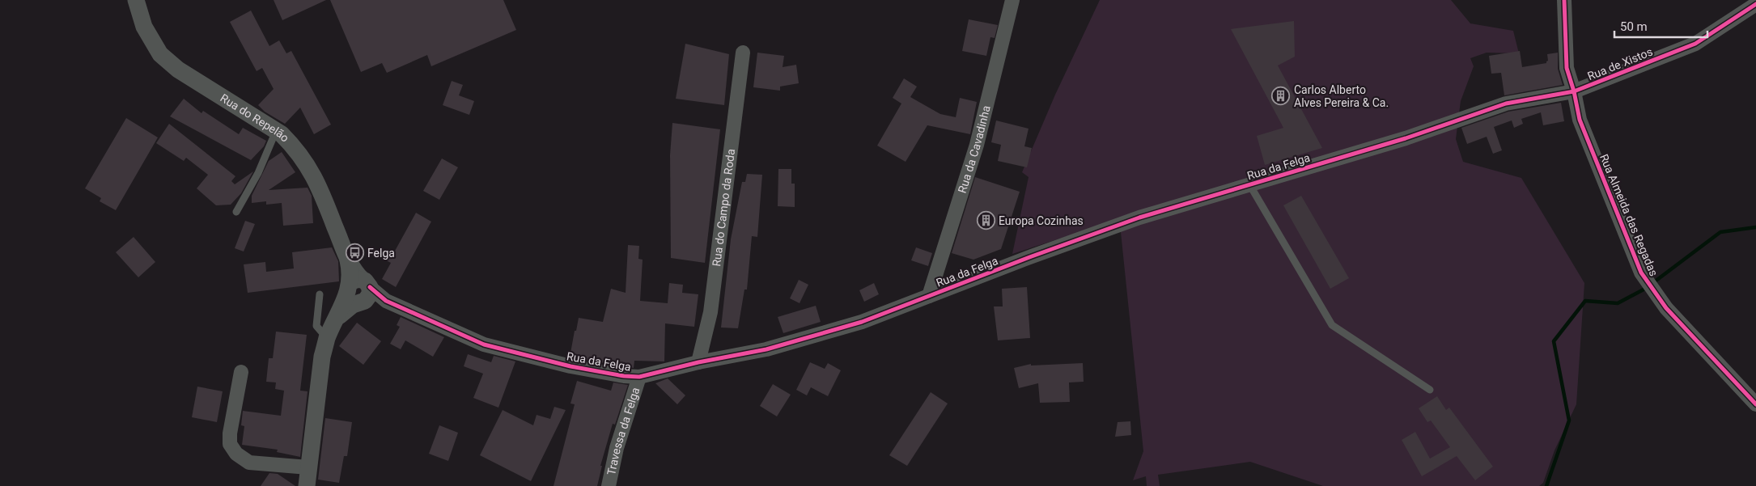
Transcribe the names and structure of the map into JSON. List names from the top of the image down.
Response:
{
  "streets": {
    "street": [
      "Rua de Xistos",
      "Rua do Repelão",
      "Rua da Cavadinha",
      "Rua da Felga",
      "Rua do Campo da Roda",
      "Rua Almeida das Regadas",
      "Travessa da Felga"
    ]
  },
  "crossings": [
    ["Rua de Xistos", "Rua da Felga"],
    ["Rua de Xistos", "Rua Almeida das Regadas"],
    ["Rua do Repelão", "Rua da Felga"],
    ["Rua da Cavadinha", "Rua da Felga"],
    ["Rua da Felga", "Rua do Campo da Roda"],
    ["Rua da Felga", "Rua Almeida das Regadas"],
    ["Rua da Felga", "Travessa da Felga"]
  ],
  "places": {
    "building": ["Carlos Alberto Alves Pereira & Ca.", "Europa Cozinhas"],
    "bus stop": ["Felga"]
  },
  "scale_bar": "50 m"
}
